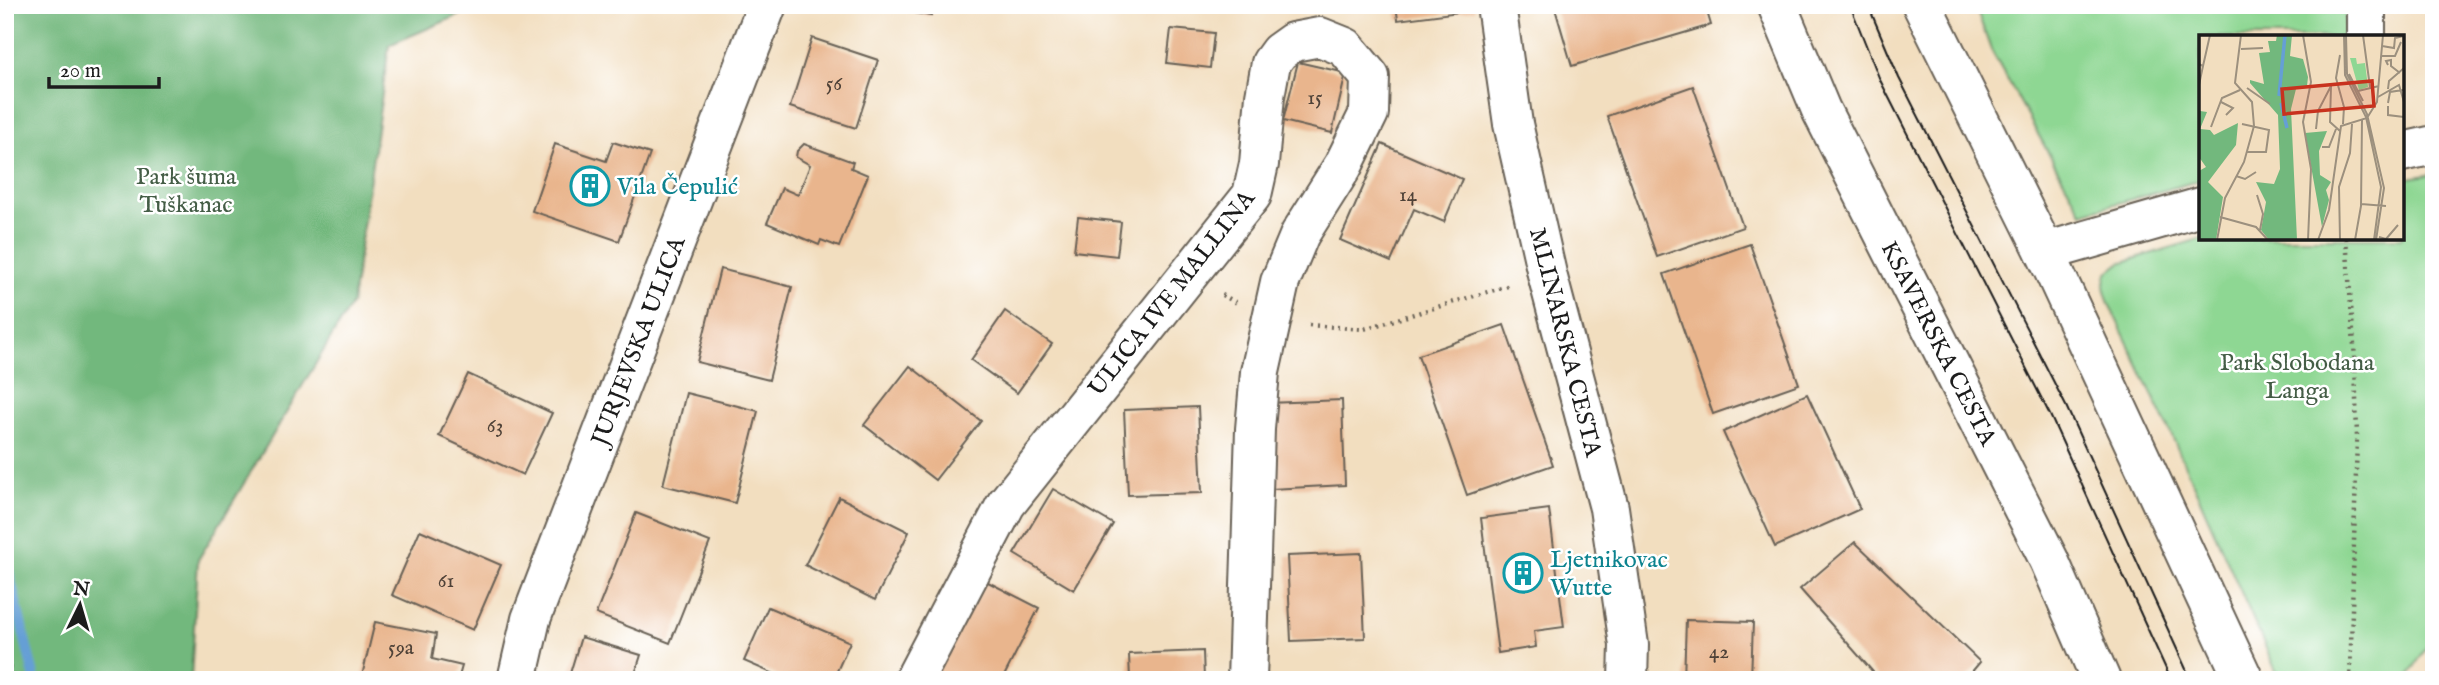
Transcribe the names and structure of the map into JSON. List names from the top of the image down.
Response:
{
  "streets": {
    "street": [
      "ULICA IVE MALLINA",
      "JURJEVSKA ULICA",
      "MLINARSKA CESTA",
      "KSAVERSKA CESTA"
    ]
  },
  "parks": ["Park šuma Tuškanac", "Park Slobodana Langa"],
  "places": {
    "building": ["Vila Čepulić", "Ljetnikovac Wutte"]
  },
  "house_numbers": [
    "56",
    "15",
    "14",
    "63",
    "61",
    "59a",
    "42"
  ],
  "scale_bar": "20 m",
  "north": "top"
}
